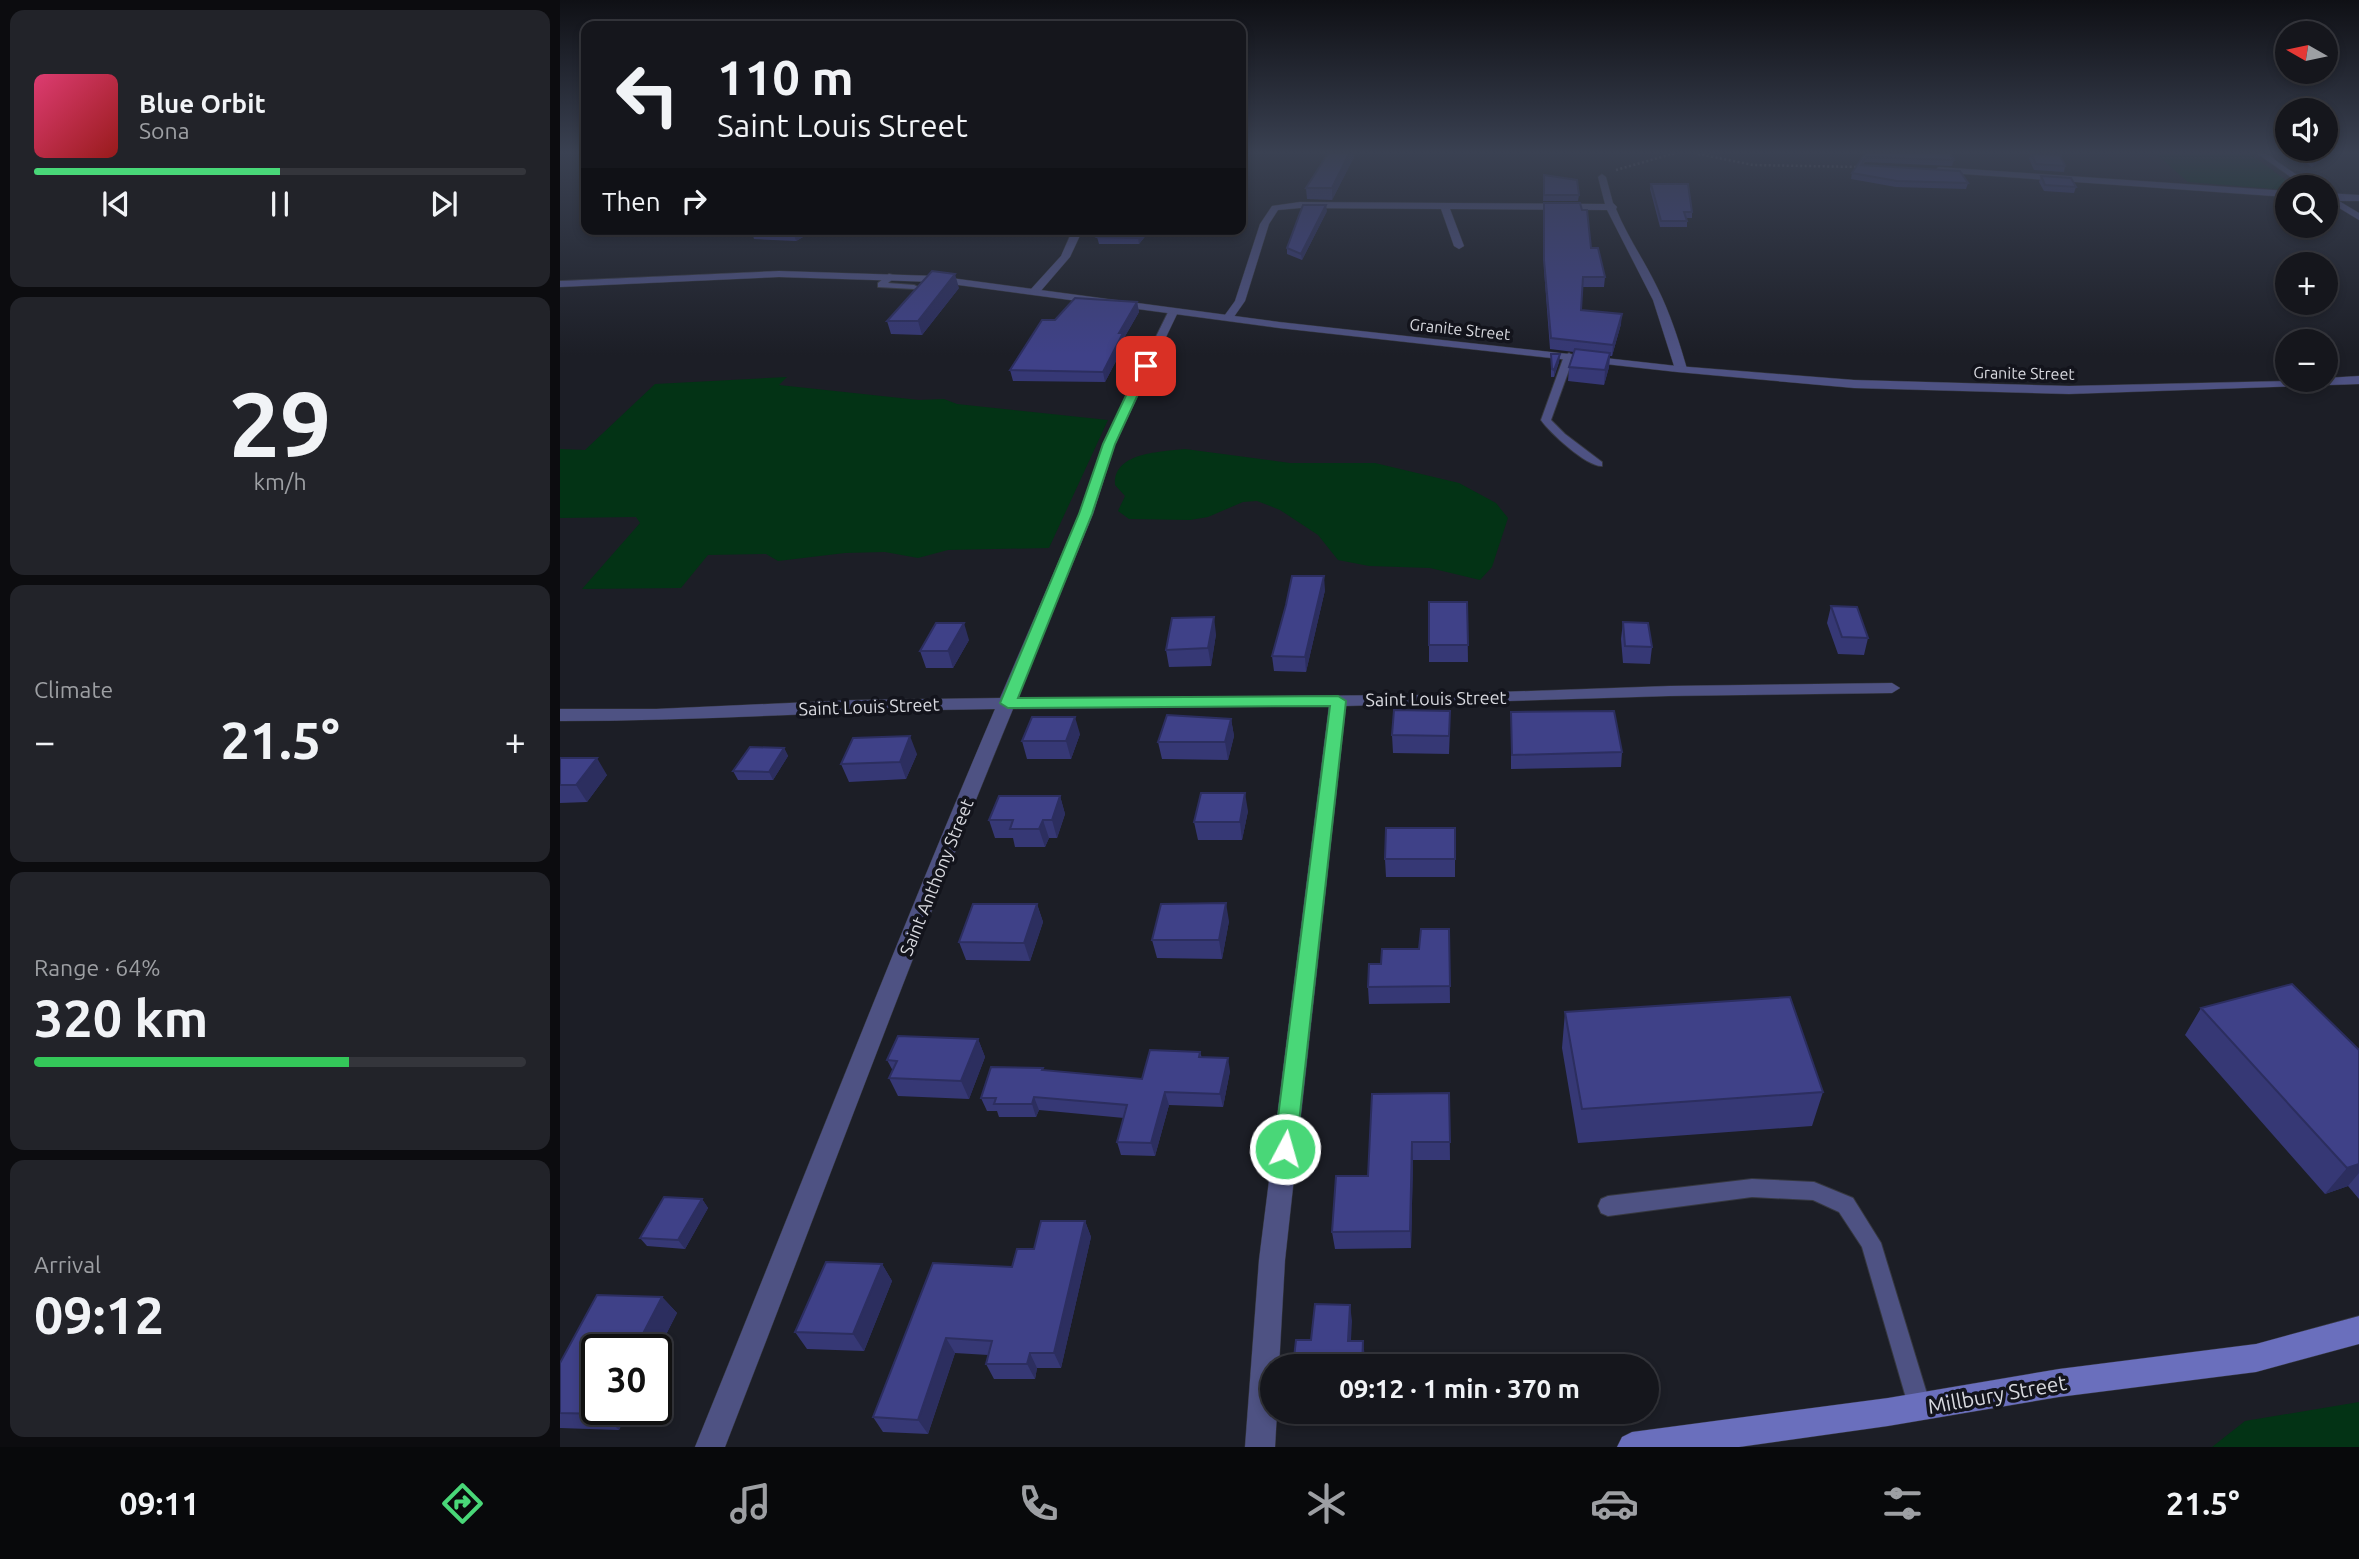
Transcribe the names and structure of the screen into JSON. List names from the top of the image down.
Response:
{
  "streets": {
    "main road": ["Millbury Street"],
    "street": ["Granite Street", "Saint Louis Street", "Saint Anthony Street"]
  },
  "crossings": [
    ["Granite Street", "Saint Anthony Street"],
    ["Saint Louis Street", "Saint Anthony Street"]
  ],
  "north": "left",
  "page": {
    "map_buttons": ["+", "−"],
    "turn": ["110 m", "Saint Louis Street"],
    "song": ["Blue Orbit", "Sona"],
    "then": "Then",
    "tile": [
      ["29", "km/h"],
      "Climate",
      ["Range · 64%", "320 km"],
      ["Arrival", "09:12"]
    ],
    "heat": ["−", "21.5°", "+"],
    "limit": "30",
    "trip": "09:12 · 1 min · 370 m",
    "tabs": ["09:11", "21.5°"]
  }
}
